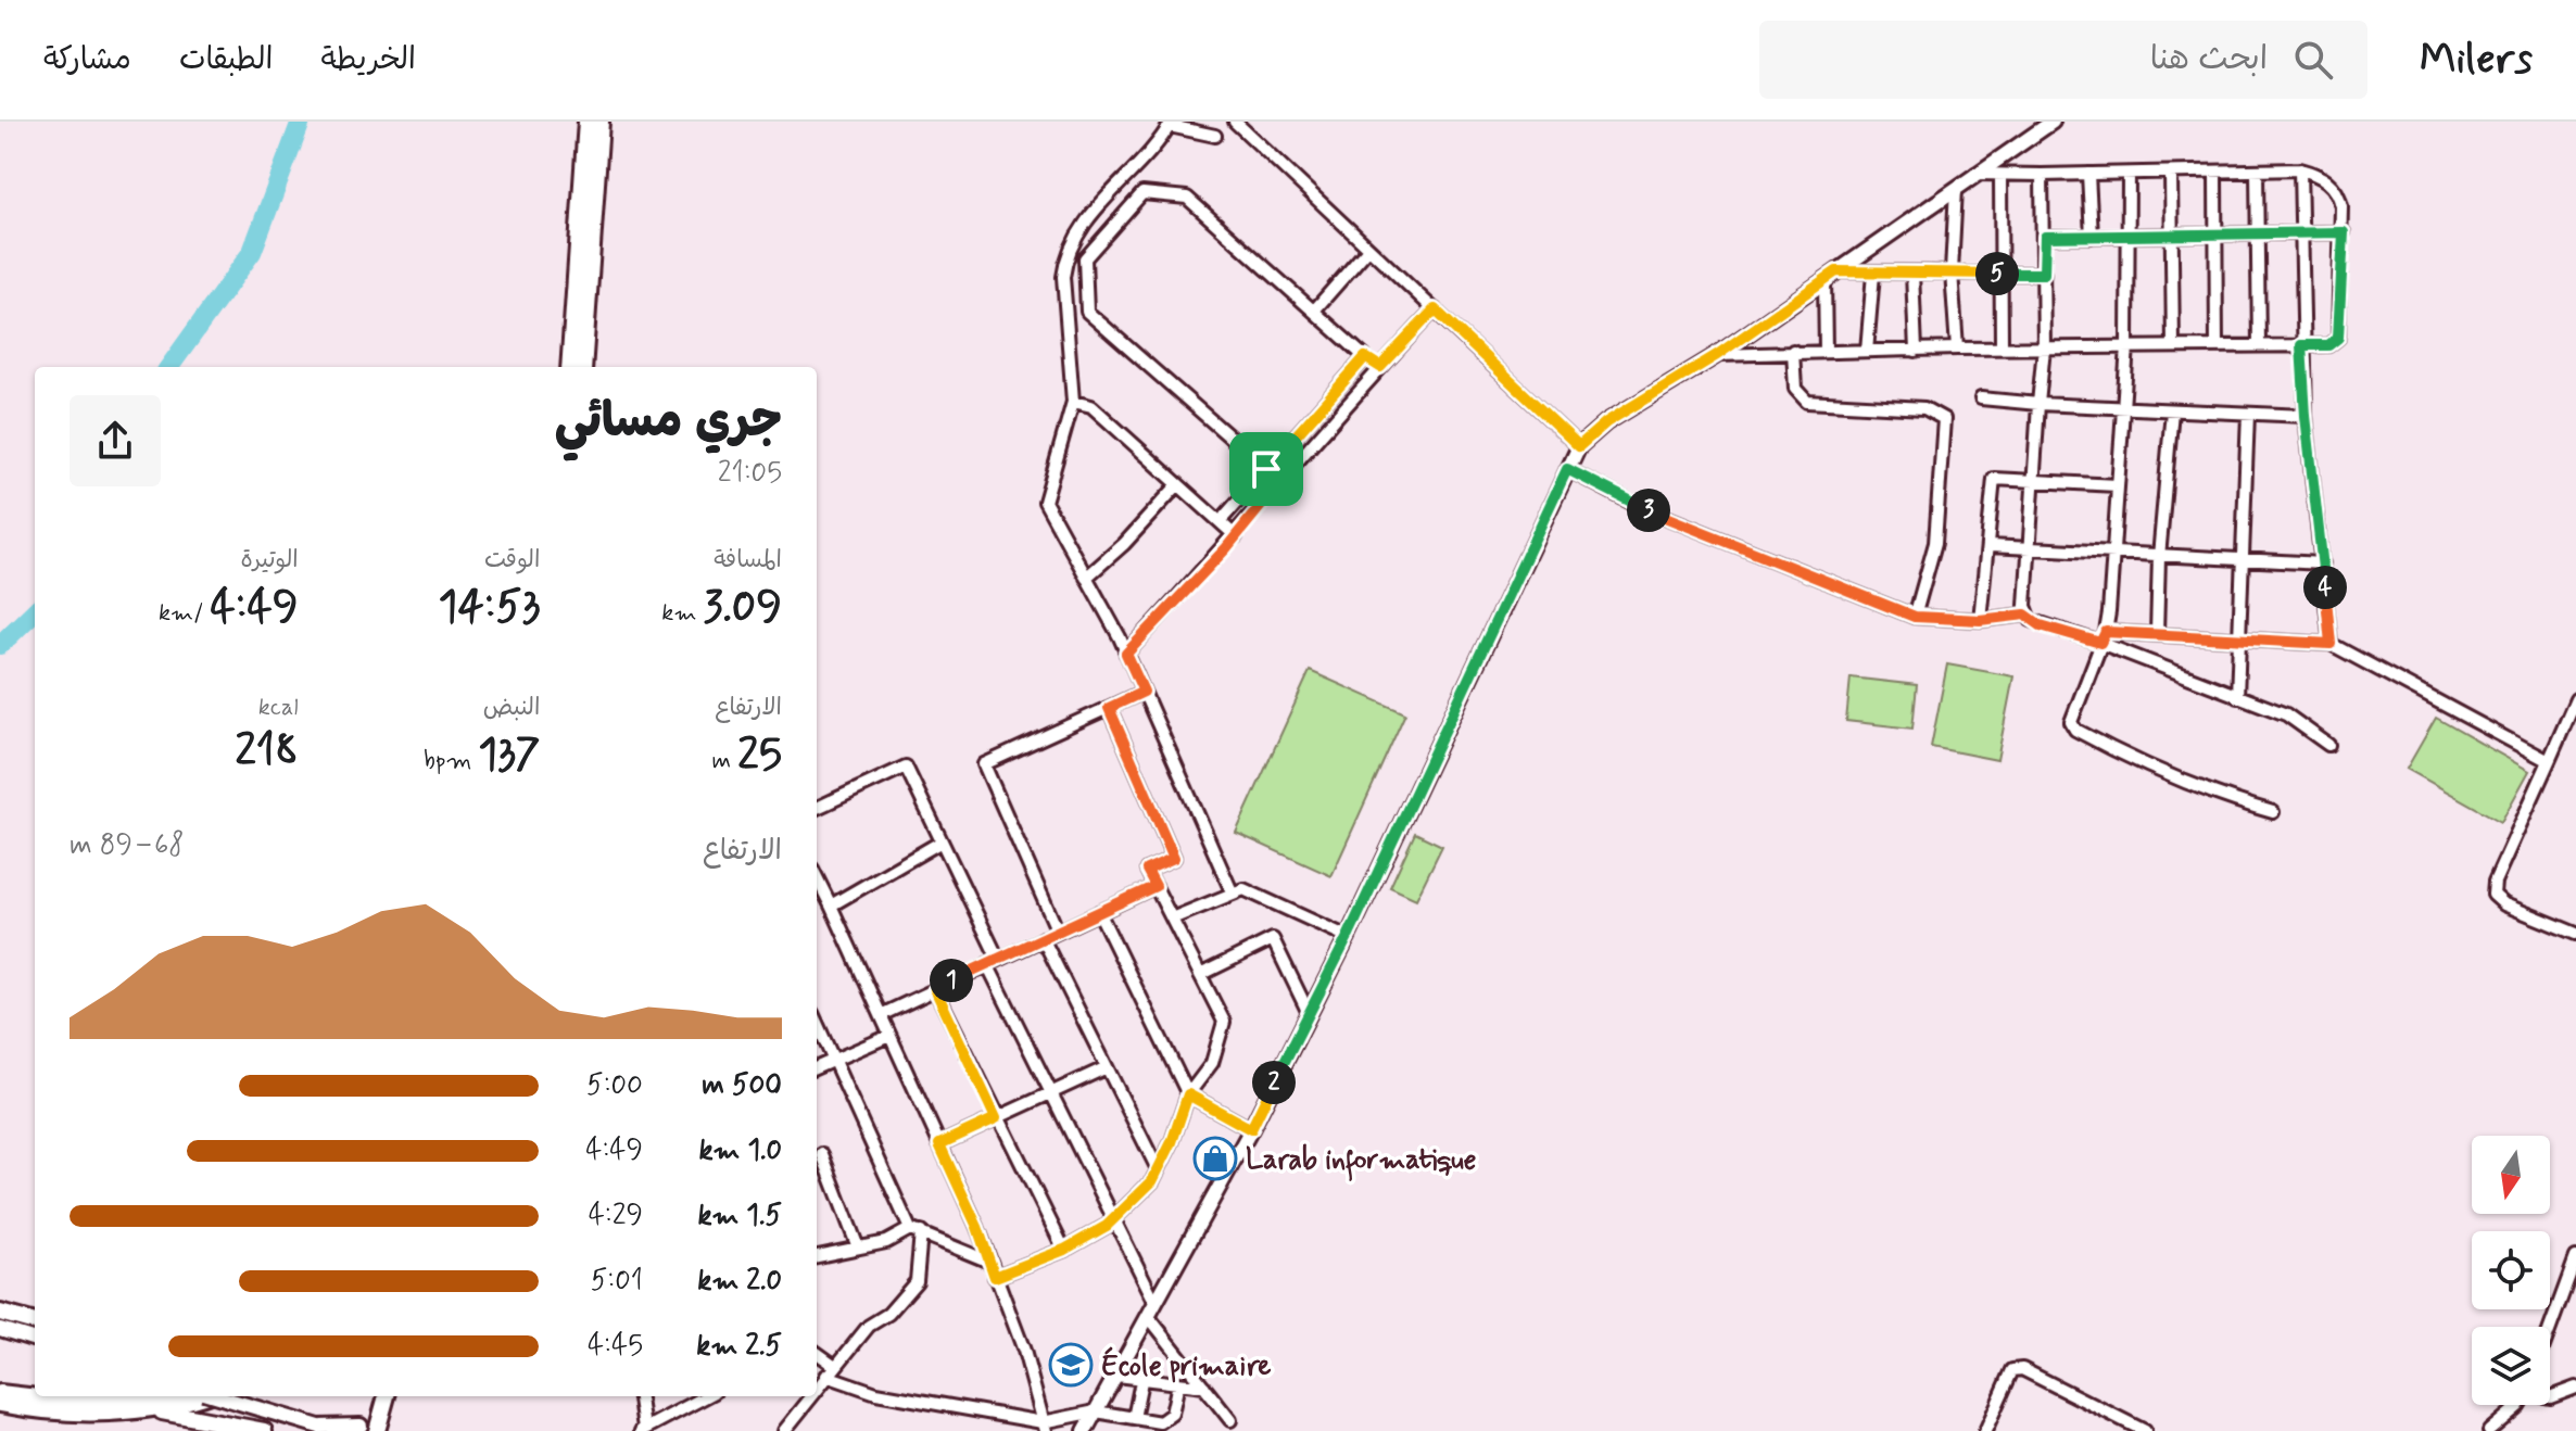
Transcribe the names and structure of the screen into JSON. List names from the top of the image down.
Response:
{
  "places": {
    "shop": ["Larab informatique"],
    "school or university": ["École primaire"]
  },
  "north": "bottom",
  "page": {
    "header": "Milers",
    "search": "ابحث هنا",
    "nav": ["الخريطة", "الطبقات", "مشاركة"],
    "pins": [
      "5",
      "3",
      "4",
      "1",
      "2"
    ],
    "heading": ["جري مسائي", "21:05"],
    "stats": [
      ["المسافة", "3.09 km"],
      ["الوقت", "14:53"],
      ["الوتيرة", "4:49 /km"],
      ["الارتفاع", "25 m"],
      ["النبض", "137 bpm"],
      ["kcal", "218"]
    ],
    "chart": ["الارتفاع", "68–89 m"],
    "list": [
      {
        "name": "500 m",
        "note": "5:00"
      },
      {
        "name": "1.0 km",
        "note": "4:49"
      },
      {
        "name": "1.5 km",
        "note": "4:29"
      },
      {
        "name": "2.0 km",
        "note": "5:01"
      },
      {
        "name": "2.5 km",
        "note": "4:45"
      }
    ]
  }
}
